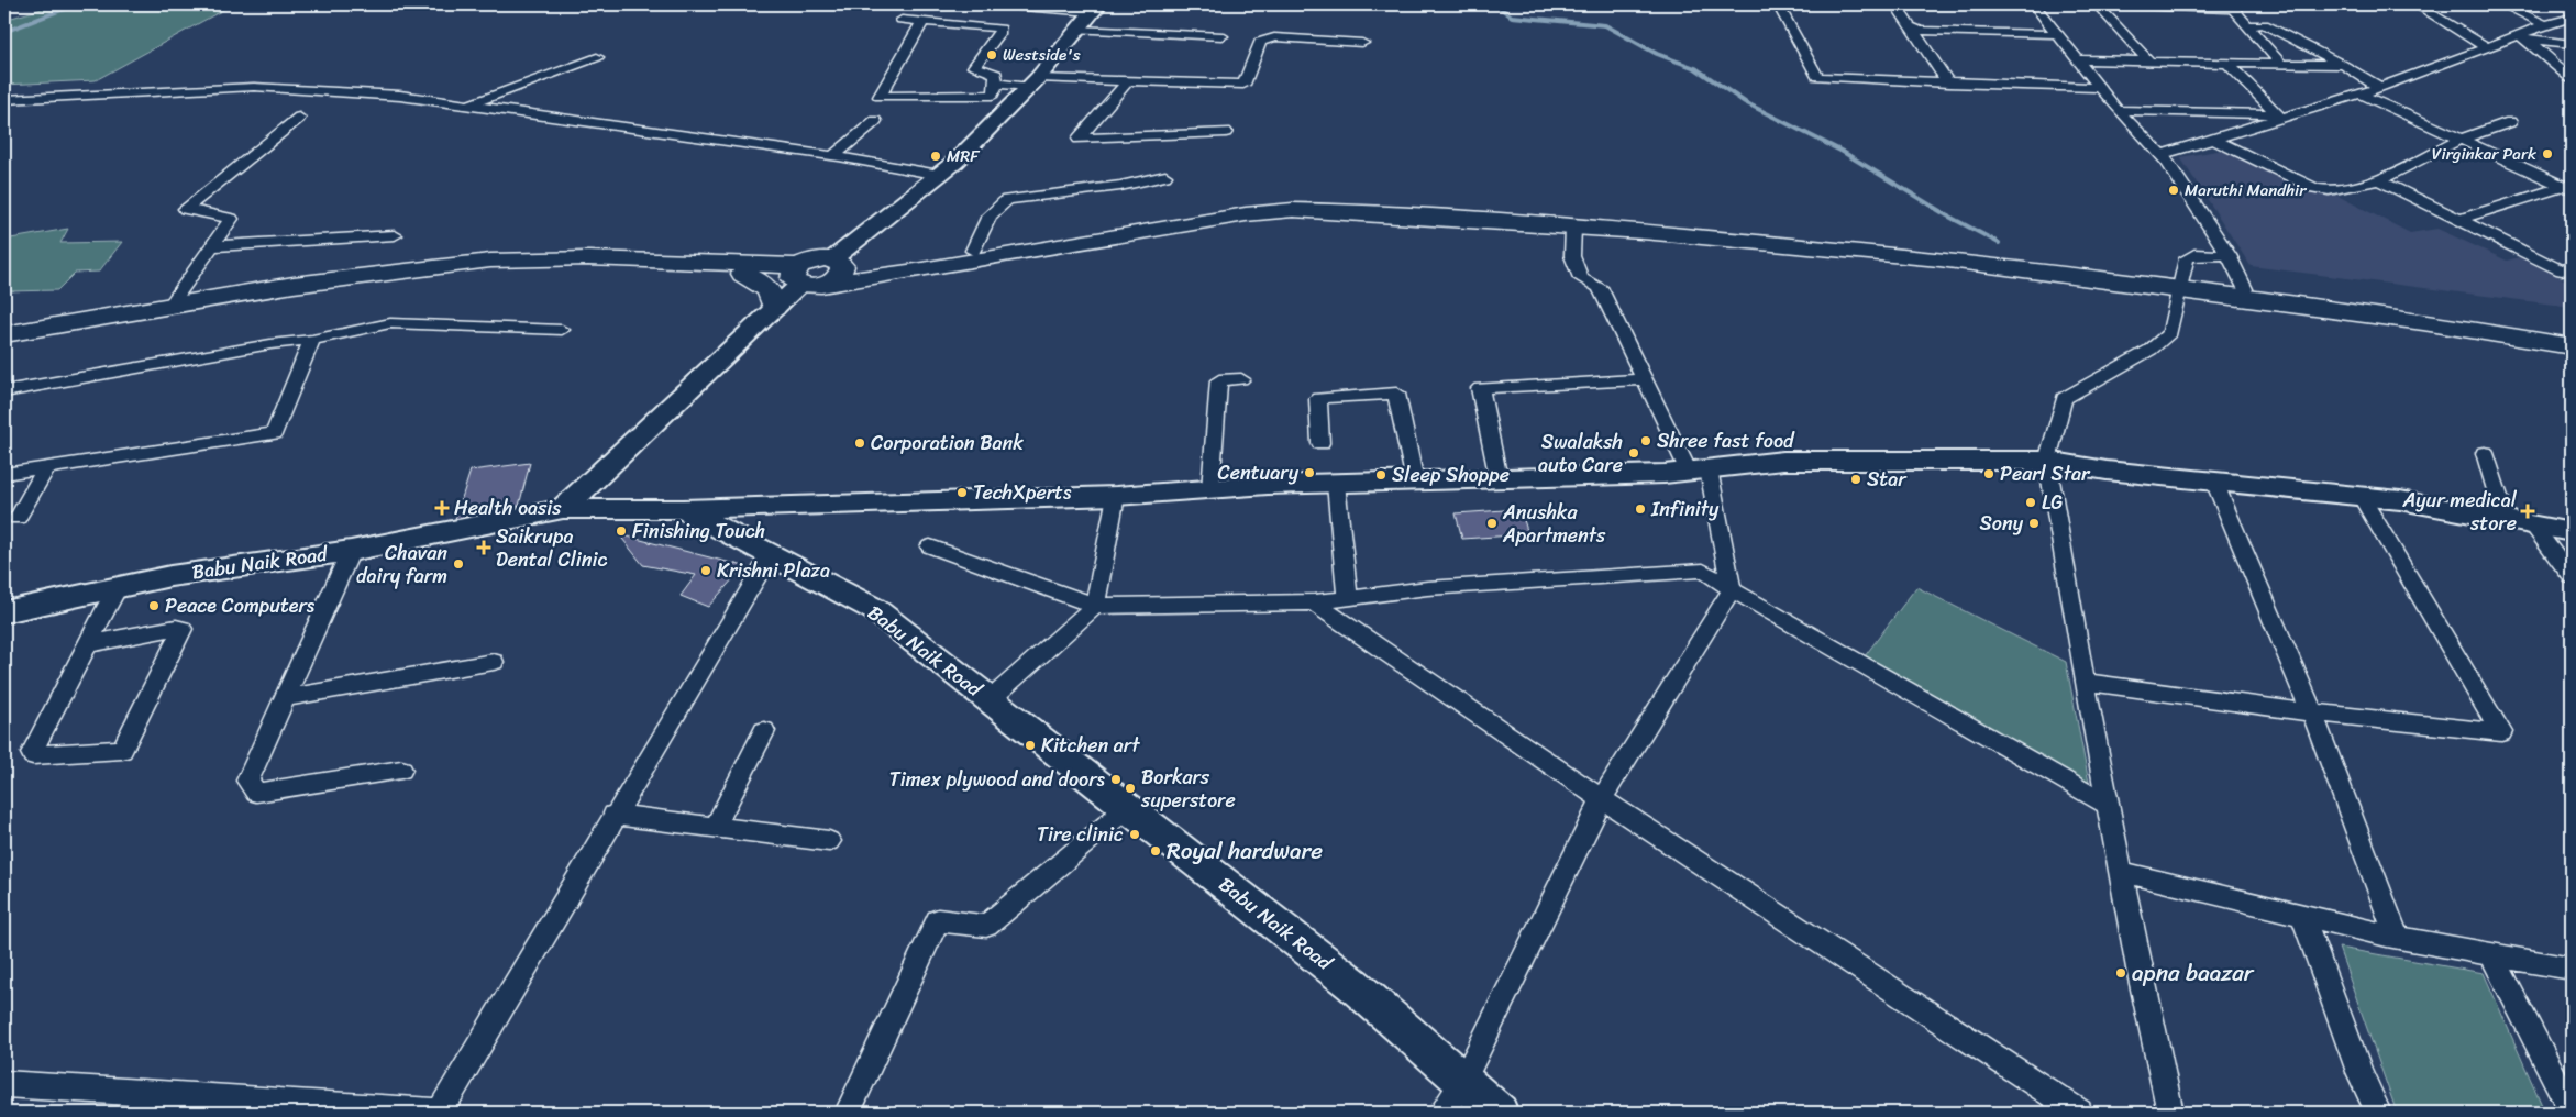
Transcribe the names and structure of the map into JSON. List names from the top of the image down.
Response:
{
  "streets": {
    "main road": ["Babu Naik Road"]
  },
  "places": {
    "other": [
      "Westside's",
      "Virginkar Park",
      "MRF",
      "Maruthi Mandhir",
      "Shree fast food",
      "Corporation Bank",
      "Swalaksh auto Care",
      "Centuary",
      "Pearl Star",
      "Sleep Shoppe",
      "Star",
      "TechXperts",
      "LG",
      "Infinity",
      "Anushka Apartments",
      "Sony",
      "Finishing Touch",
      "Chavan dairy farm",
      "Krishni Plaza",
      "Peace Computers",
      "Kitchen art",
      "Timex plywood and doors",
      "Borkars superstore",
      "Tire clinic",
      "Royal hardware",
      "apna baazar"
    ],
    "health": ["Health oasis", "Ayur medical store", "Saikrupa Dental Clinic"]
  }
}
